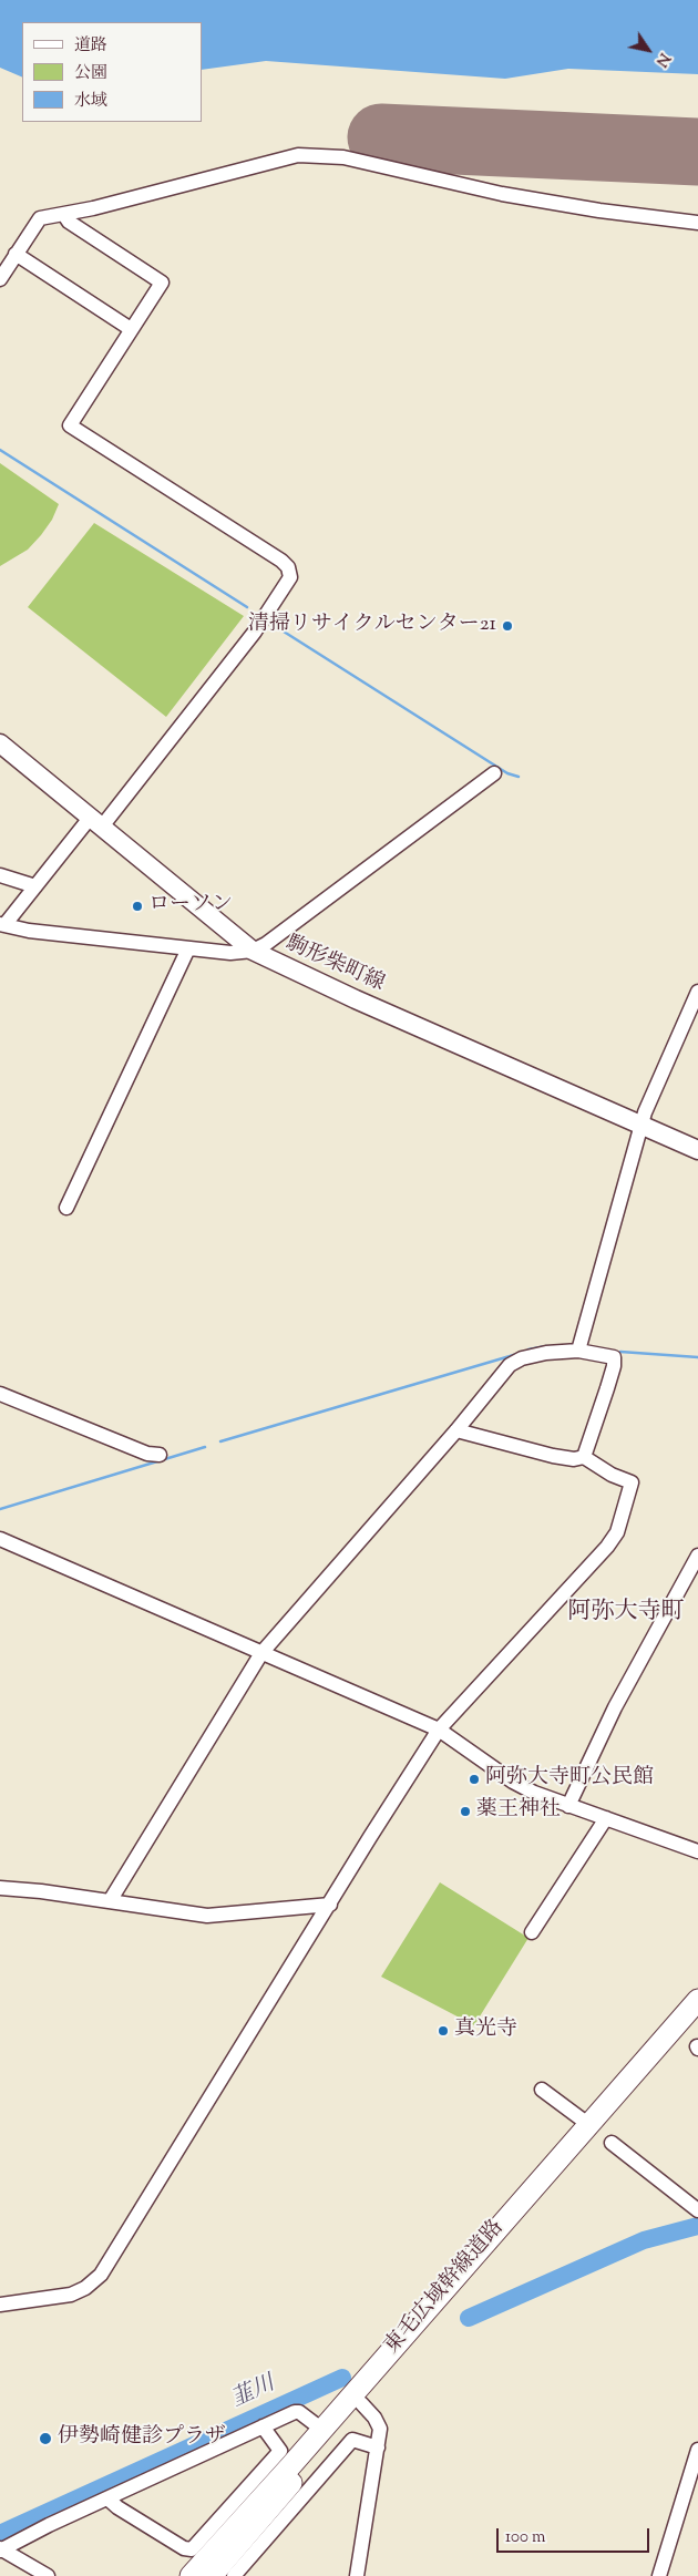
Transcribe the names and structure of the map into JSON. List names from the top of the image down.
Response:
{
  "streets": {
    "highway": ["東毛広域幹線道路"],
    "main road": ["駒形柴町線"]
  },
  "districts": ["阿弥大寺町"],
  "water": ["韮川"],
  "places": [
    "清掃リサイクルセンター21",
    "ローソン",
    "阿弥大寺町公民館",
    "薬王神社",
    "真光寺",
    "伊勢崎健診プラザ"
  ],
  "legend": ["道路", "公園", "水域"],
  "scale_bar": "100 m",
  "north": "bottom right"
}
